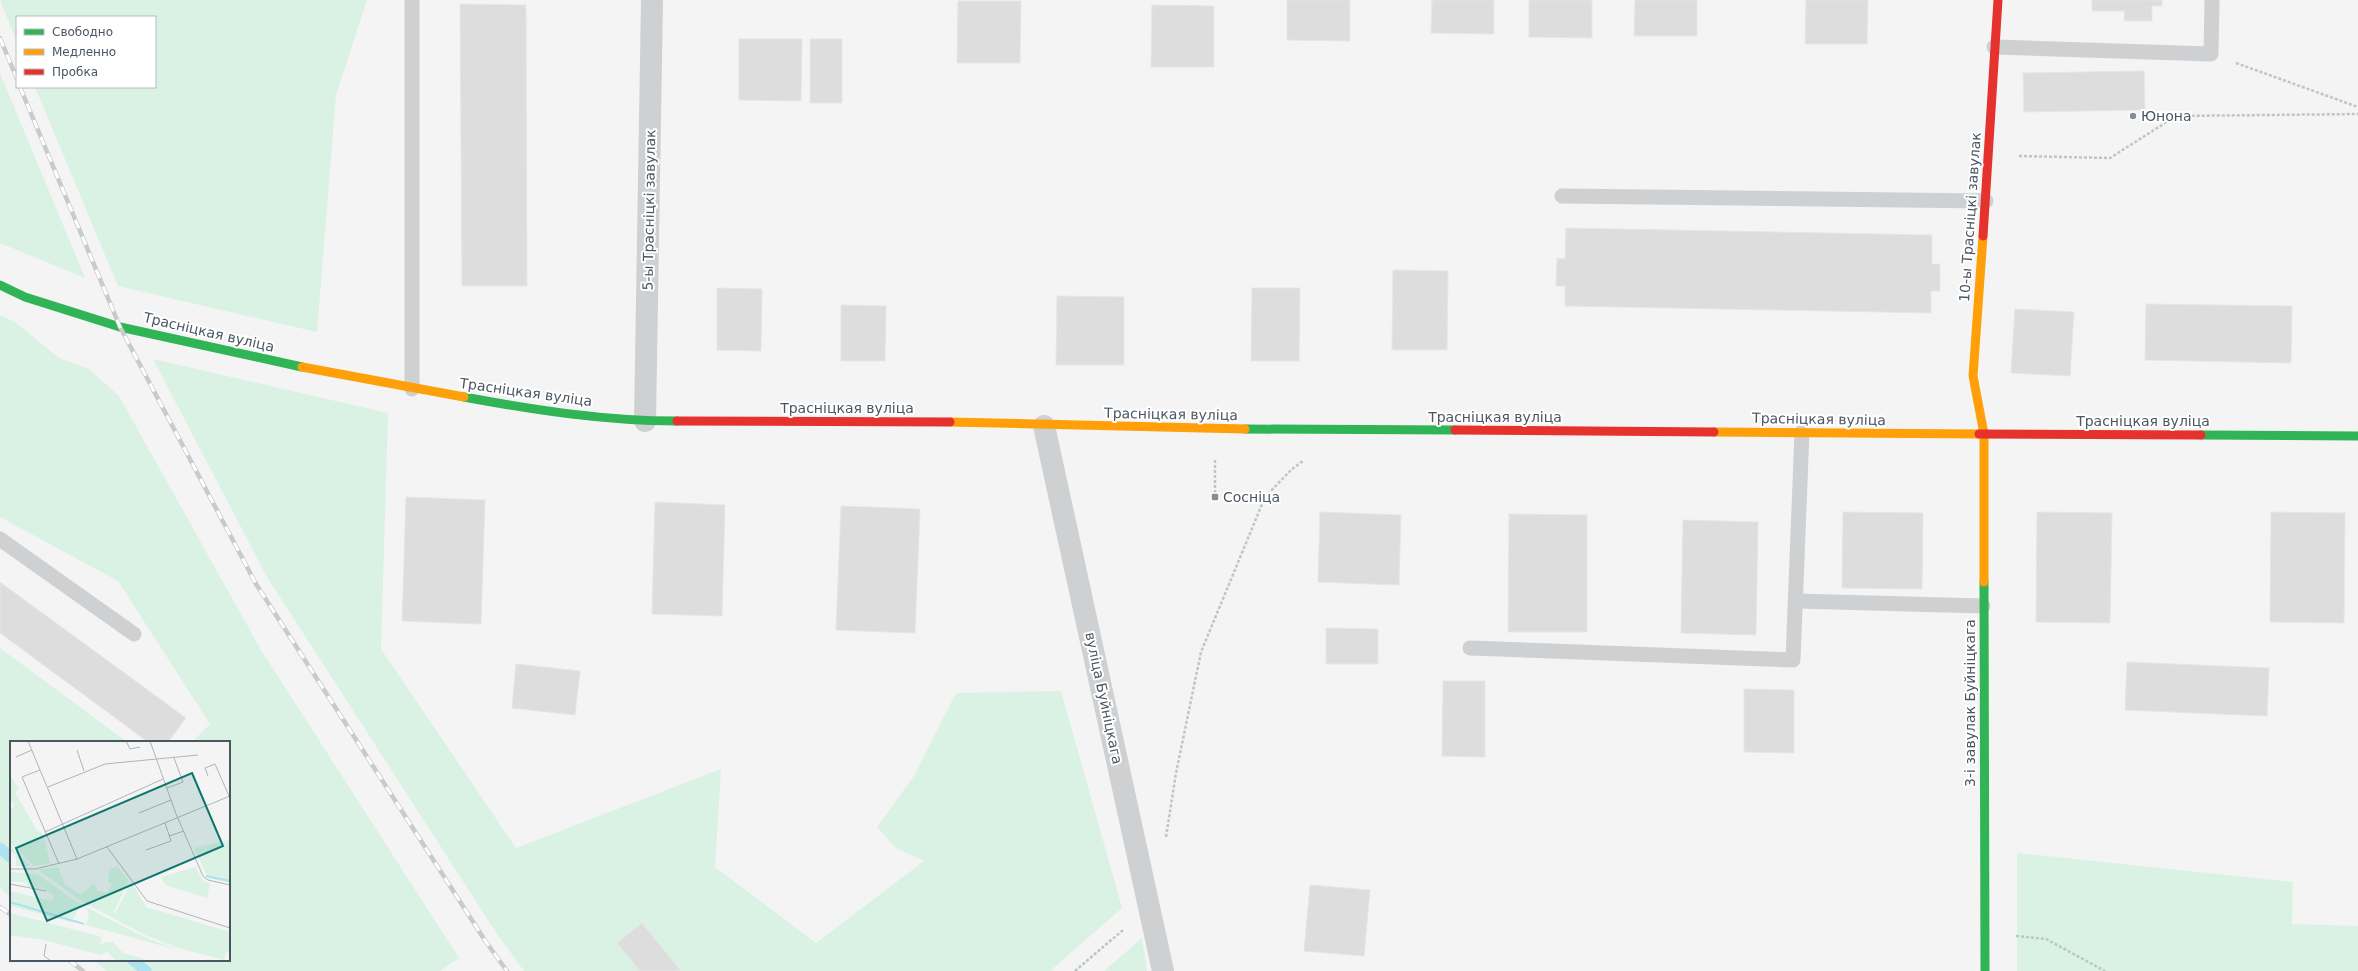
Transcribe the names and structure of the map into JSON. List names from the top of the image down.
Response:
{
  "streets": {
    "street": [
      "5-ы Трасніцкі завулак",
      "10-ы Трасніцкі завулак",
      "Трасніцкая вуліца",
      "вуліца Буйніцкага",
      "3-і завулак Буйніцкага"
    ]
  },
  "crossings": [
    ["5-ы Трасніцкі завулак", "Трасніцкая вуліца"],
    ["10-ы Трасніцкі завулак", "Трасніцкая вуліца"],
    ["10-ы Трасніцкі завулак", "3-і завулак Буйніцкага"],
    ["Трасніцкая вуліца", "вуліца Буйніцкага"],
    ["Трасніцкая вуліца", "3-і завулак Буйніцкага"]
  ],
  "places": {
    "other": ["Юнона"],
    "transit": ["Сосніца"]
  },
  "legend": ["Свободно", "Медленно", "Пробка"]
}
